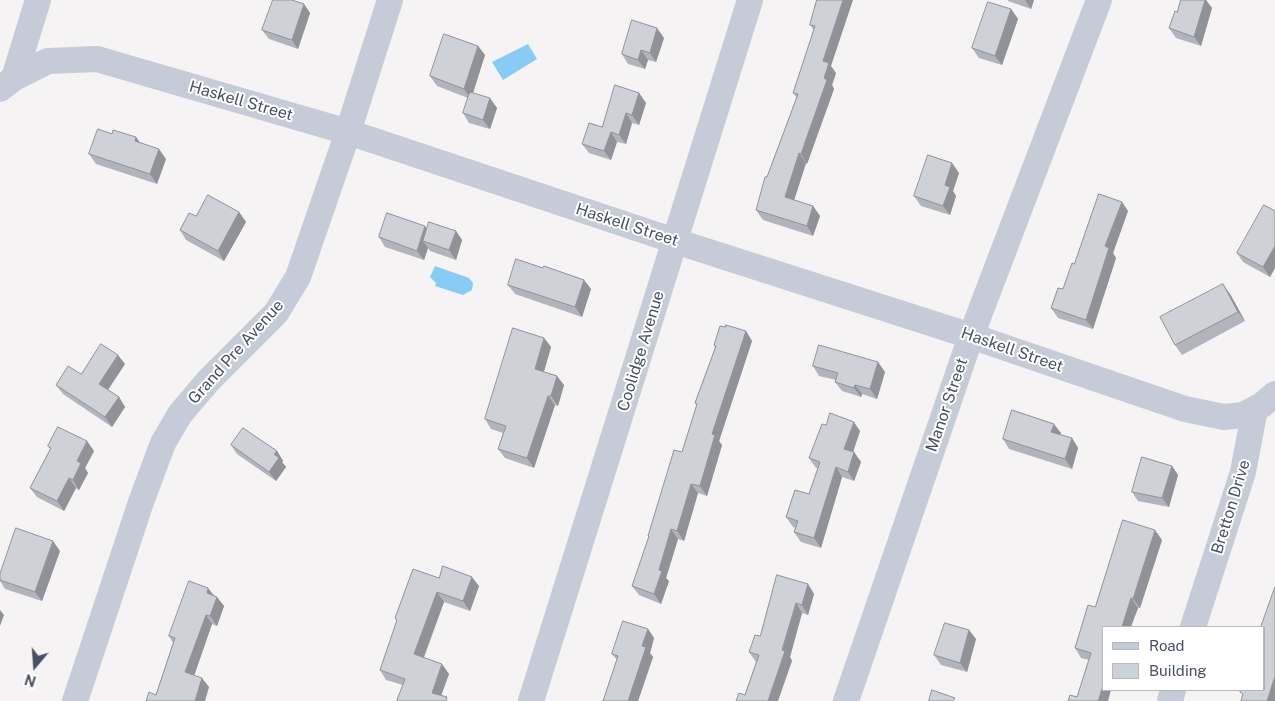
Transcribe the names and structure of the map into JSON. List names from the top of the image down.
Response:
{
  "streets": {
    "street": [
      "Haskell Street",
      "Coolidge Avenue",
      "Grand Pre Avenue",
      "Manor Street",
      "Bretton Drive"
    ]
  },
  "crossings": [
    ["Haskell Street", "Coolidge Avenue"],
    ["Haskell Street", "Grand Pre Avenue"],
    ["Haskell Street", "Manor Street"],
    ["Haskell Street", "Bretton Drive"]
  ],
  "legend": ["Road", "Building"],
  "north": "bottom"
}
